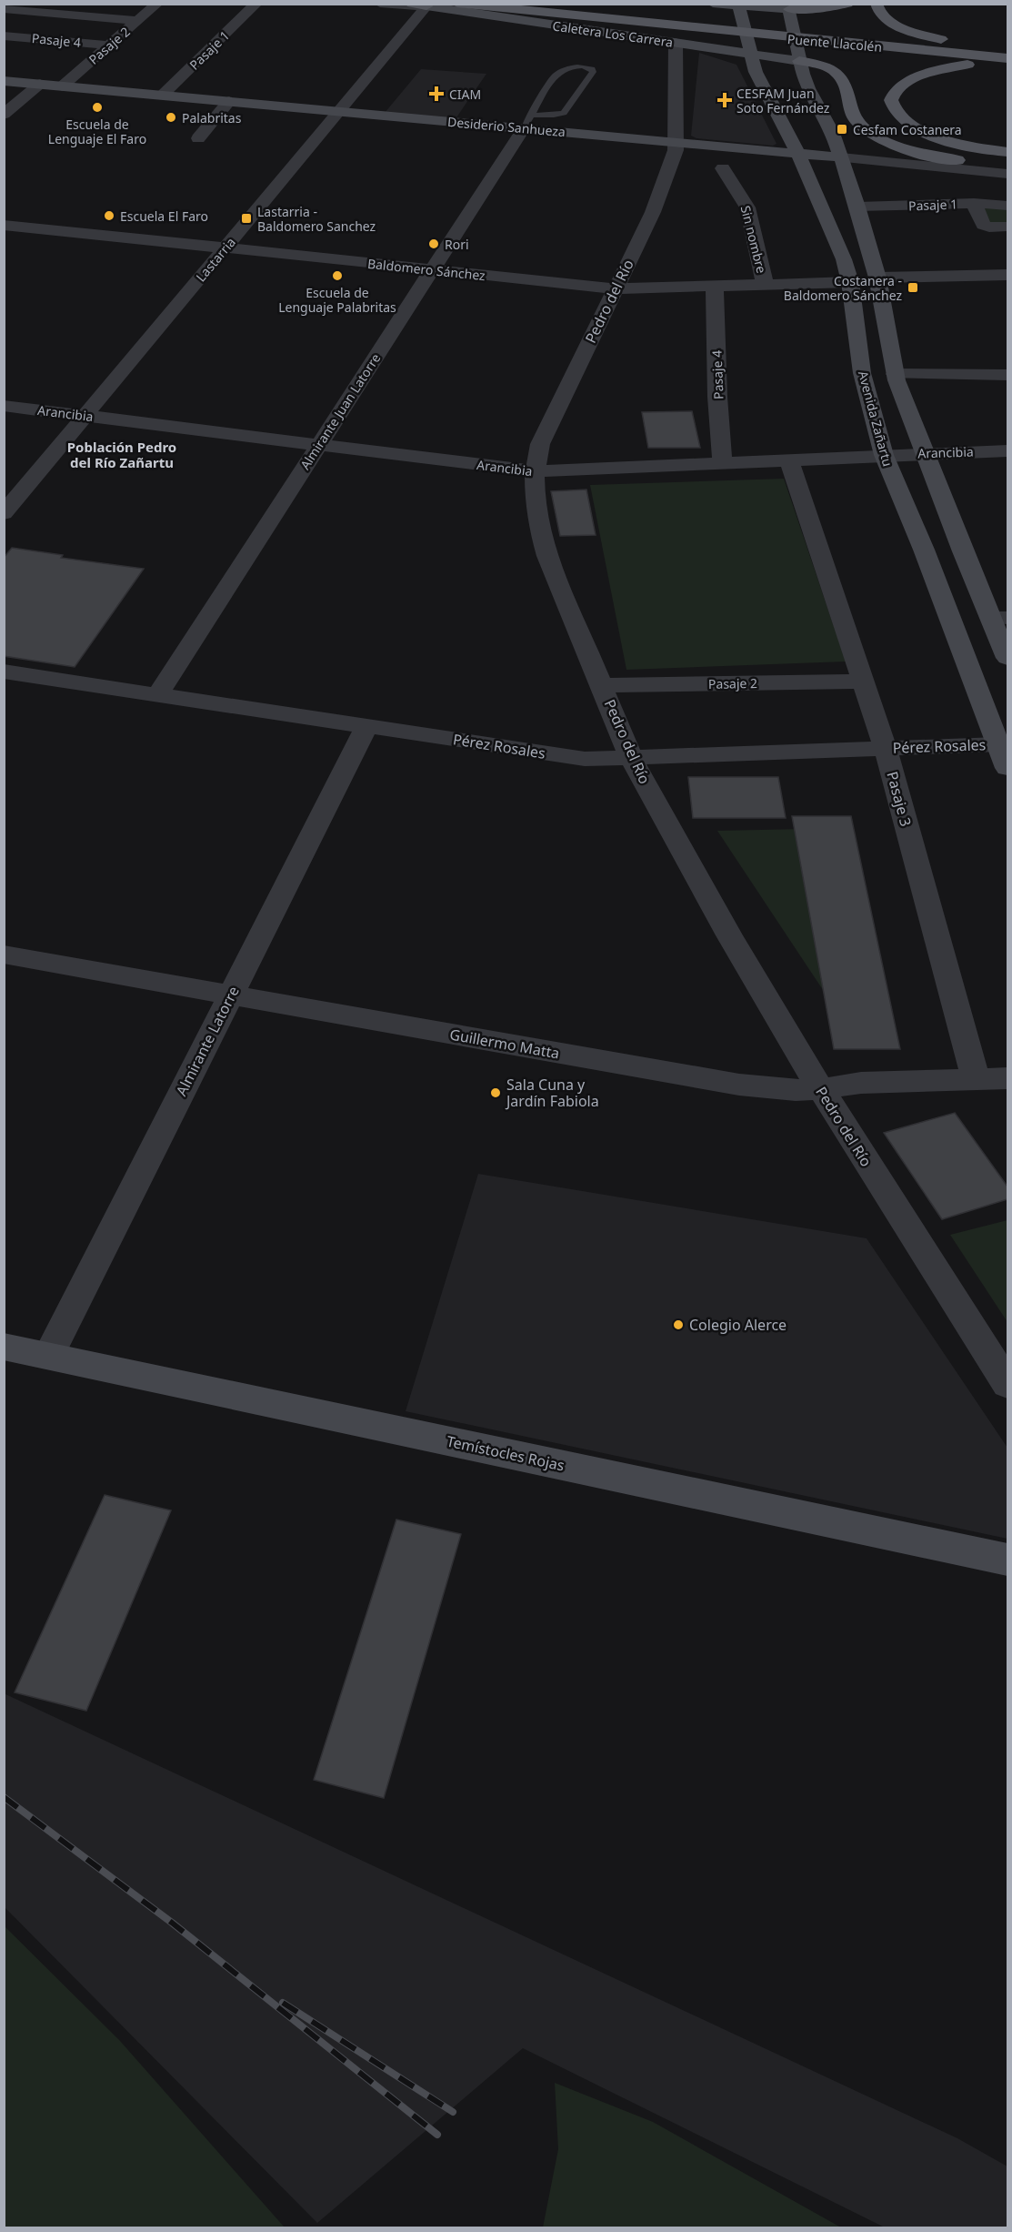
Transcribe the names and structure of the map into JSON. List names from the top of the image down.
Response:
{
  "streets": {
    "main road": ["Puente Llacolén"],
    "street": [
      "Caletera Los Carrera",
      "Pasaje 4",
      "Pasaje 2",
      "Pasaje 1",
      "Desiderio Sanhueza",
      "Sin nombre",
      "Lastarria",
      "Baldomero Sánchez",
      "Pedro del Río",
      "Almirante Juan Latorre",
      "Arancibia",
      "Avenida Zañartu",
      "Pérez Rosales",
      "Pasaje 3",
      "Almirante Latorre",
      "Guillermo Matta",
      "Temístocles Rojas"
    ]
  },
  "crossings": [
    ["Caletera Los Carrera", "Lastarria"],
    ["Caletera Los Carrera", "Pedro del Río"],
    ["Caletera Los Carrera", "Avenida Zañartu"],
    ["Pasaje 4", "Pasaje 2"],
    ["Pasaje 4", "Baldomero Sánchez"],
    ["Pasaje 4", "Arancibia"],
    ["Pasaje 2", "Desiderio Sanhueza"],
    ["Pasaje 2", "Pedro del Río"],
    ["Pasaje 2", "Pasaje 3"],
    ["Pasaje 1", "Desiderio Sanhueza"],
    ["Pasaje 1", "Avenida Zañartu"],
    ["Desiderio Sanhueza", "Lastarria"],
    ["Desiderio Sanhueza", "Pedro del Río"],
    ["Desiderio Sanhueza", "Almirante Juan Latorre"],
    ["Desiderio Sanhueza", "Avenida Zañartu"],
    ["Sin nombre", "Baldomero Sánchez"],
    ["Lastarria", "Baldomero Sánchez"],
    ["Lastarria", "Arancibia"],
    ["Baldomero Sánchez", "Pedro del Río"],
    ["Baldomero Sánchez", "Almirante Juan Latorre"],
    ["Baldomero Sánchez", "Avenida Zañartu"],
    ["Pedro del Río", "Arancibia"],
    ["Pedro del Río", "Pérez Rosales"],
    ["Pedro del Río", "Guillermo Matta"],
    ["Almirante Juan Latorre", "Arancibia"],
    ["Almirante Juan Latorre", "Pérez Rosales"],
    ["Arancibia", "Avenida Zañartu"],
    ["Arancibia", "Pasaje 3"],
    ["Avenida Zañartu", "Pérez Rosales"],
    ["Pérez Rosales", "Pasaje 3"],
    ["Pérez Rosales", "Almirante Latorre"],
    ["Pasaje 3", "Guillermo Matta"],
    ["Almirante Latorre", "Guillermo Matta"],
    ["Almirante Latorre", "Temístocles Rojas"]
  ],
  "districts": ["Población Pedro del Río Zañartu"],
  "places": {
    "health": ["CIAM", "CESFAM Juan Soto Fernández"],
    "other": [
      "Escuela de Lenguaje El Faro",
      "Palabritas",
      "Escuela El Faro",
      "Rori",
      "Escuela de Lenguaje Palabritas",
      "Sala Cuna y Jardín Fabiola",
      "Colegio Alerce"
    ],
    "transit": ["Cesfam Costanera", "Lastarria - Baldomero Sanchez", "Costanera - Baldomero Sánchez"]
  }
}
